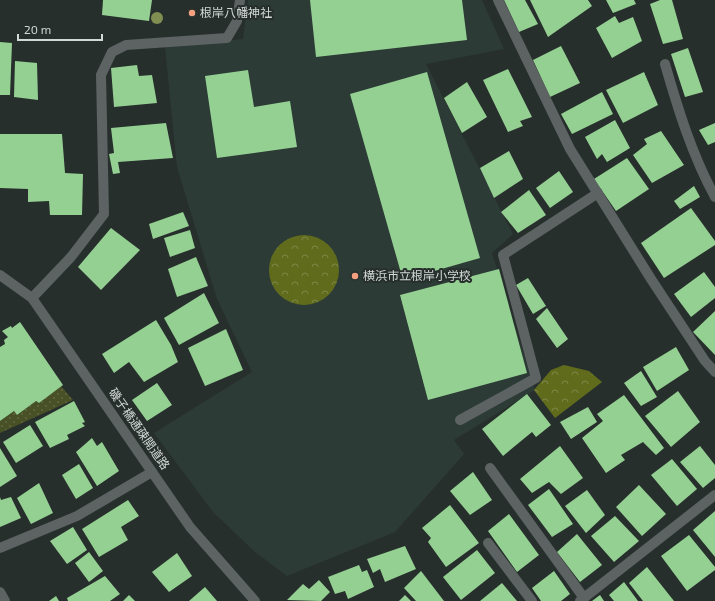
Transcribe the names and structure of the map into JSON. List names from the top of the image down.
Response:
{
  "streets": {
    "street": ["磯子橋通疎開道路"]
  },
  "places": ["根岸八幡神社", "横浜市立根岸小学校"],
  "scale_bar": "20 m"
}
